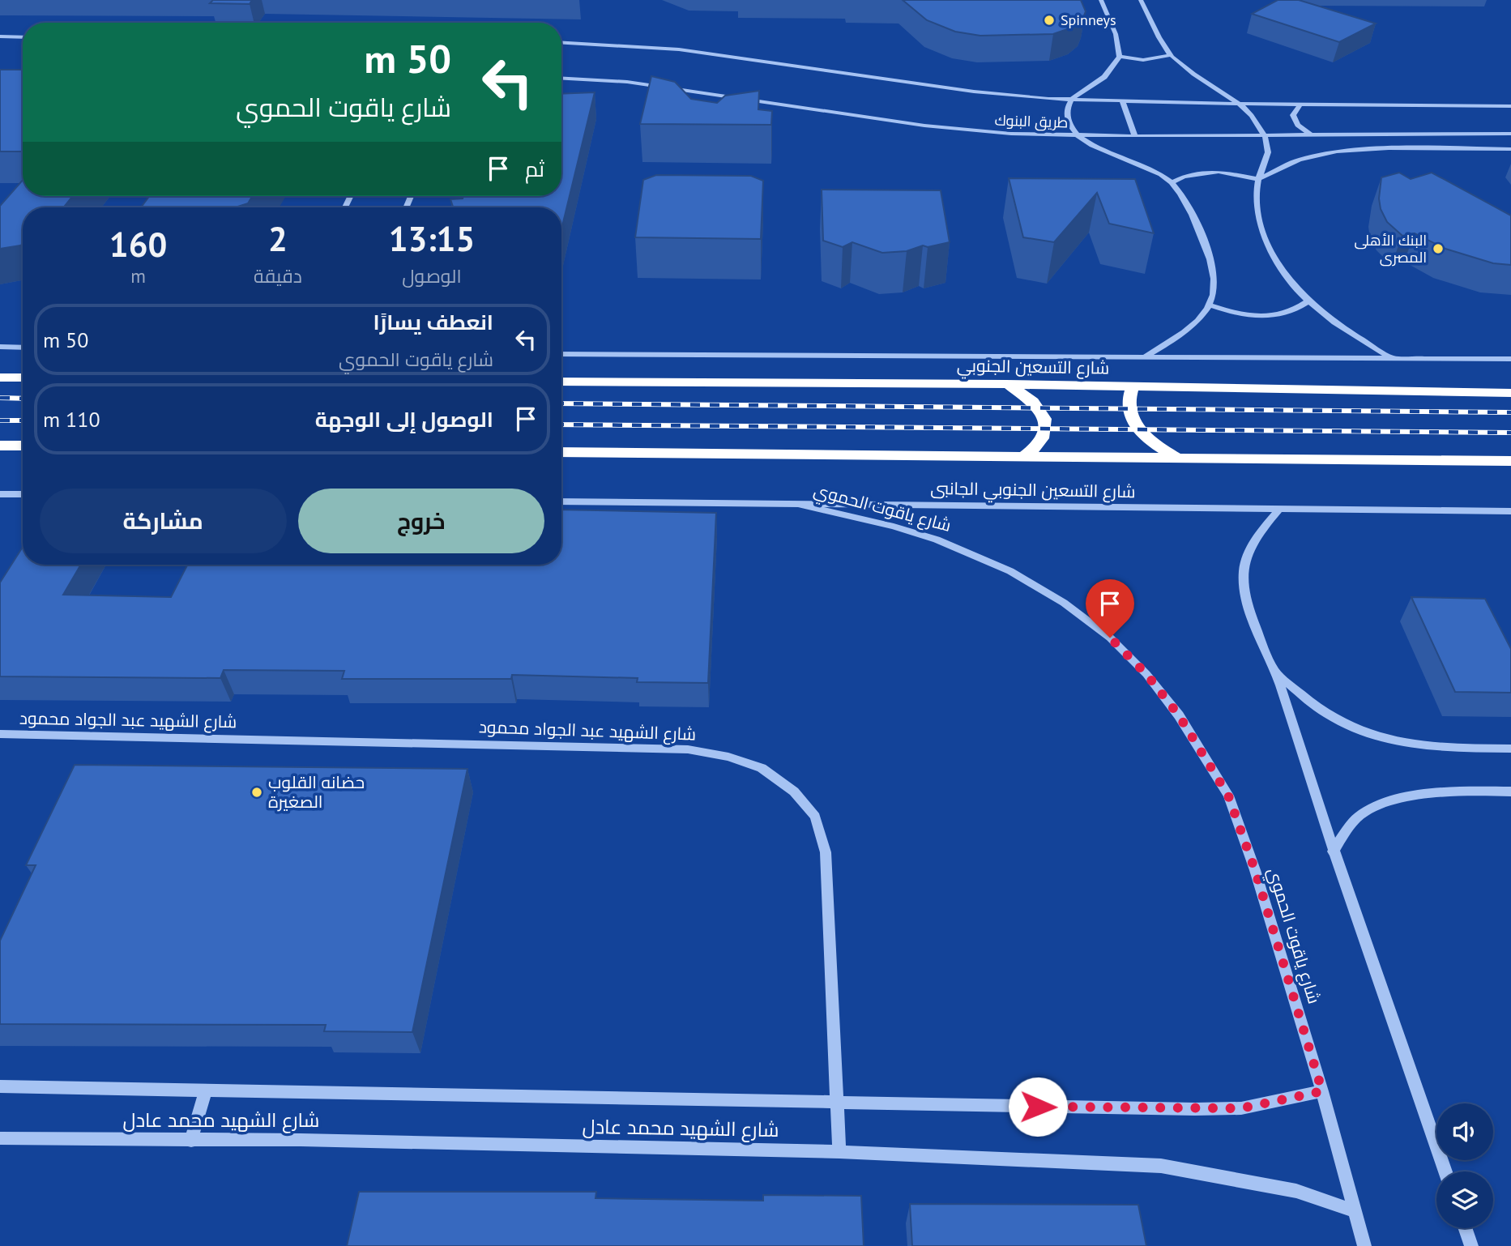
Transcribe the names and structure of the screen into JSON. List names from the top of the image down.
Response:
{
  "streets": {
    "highway": ["شارع التسعين الجنوبي"],
    "street": [
      "طريق البنوك",
      "شارع التسعين الجنوبي الجانبى",
      "شارع ياقوت الحموي",
      "شارع الشهيد عبد الجواد محمود",
      "شارع الشهيد محمد عادل"
    ]
  },
  "crossings": [
    ["شارع التسعين الجنوبي الجانبى", "شارع ياقوت الحموي"],
    ["شارع ياقوت الحموي", "شارع الشهيد محمد عادل"],
    ["شارع الشهيد عبد الجواد محمود", "شارع الشهيد محمد عادل"]
  ],
  "places": ["Spinneys", "البنك الأهلى المصرى", "حضانه القلوب الصغيرة"],
  "page": {
    "turn": ["50 m", "شارع ياقوت الحموي"],
    "then": "ثم",
    "eta": [
      "13:15",
      "الوصول",
      "2",
      "دقيقة",
      "160",
      "m"
    ],
    "list": [
      {
        "name": "انعطف يسارًا",
        "note": "شارع ياقوت الحموي",
        "value": "50 m"
      },
      {
        "name": "الوصول إلى الوجهة",
        "value": "110 m"
      }
    ],
    "buttons": ["خروج", "مشاركة"]
  }
}
